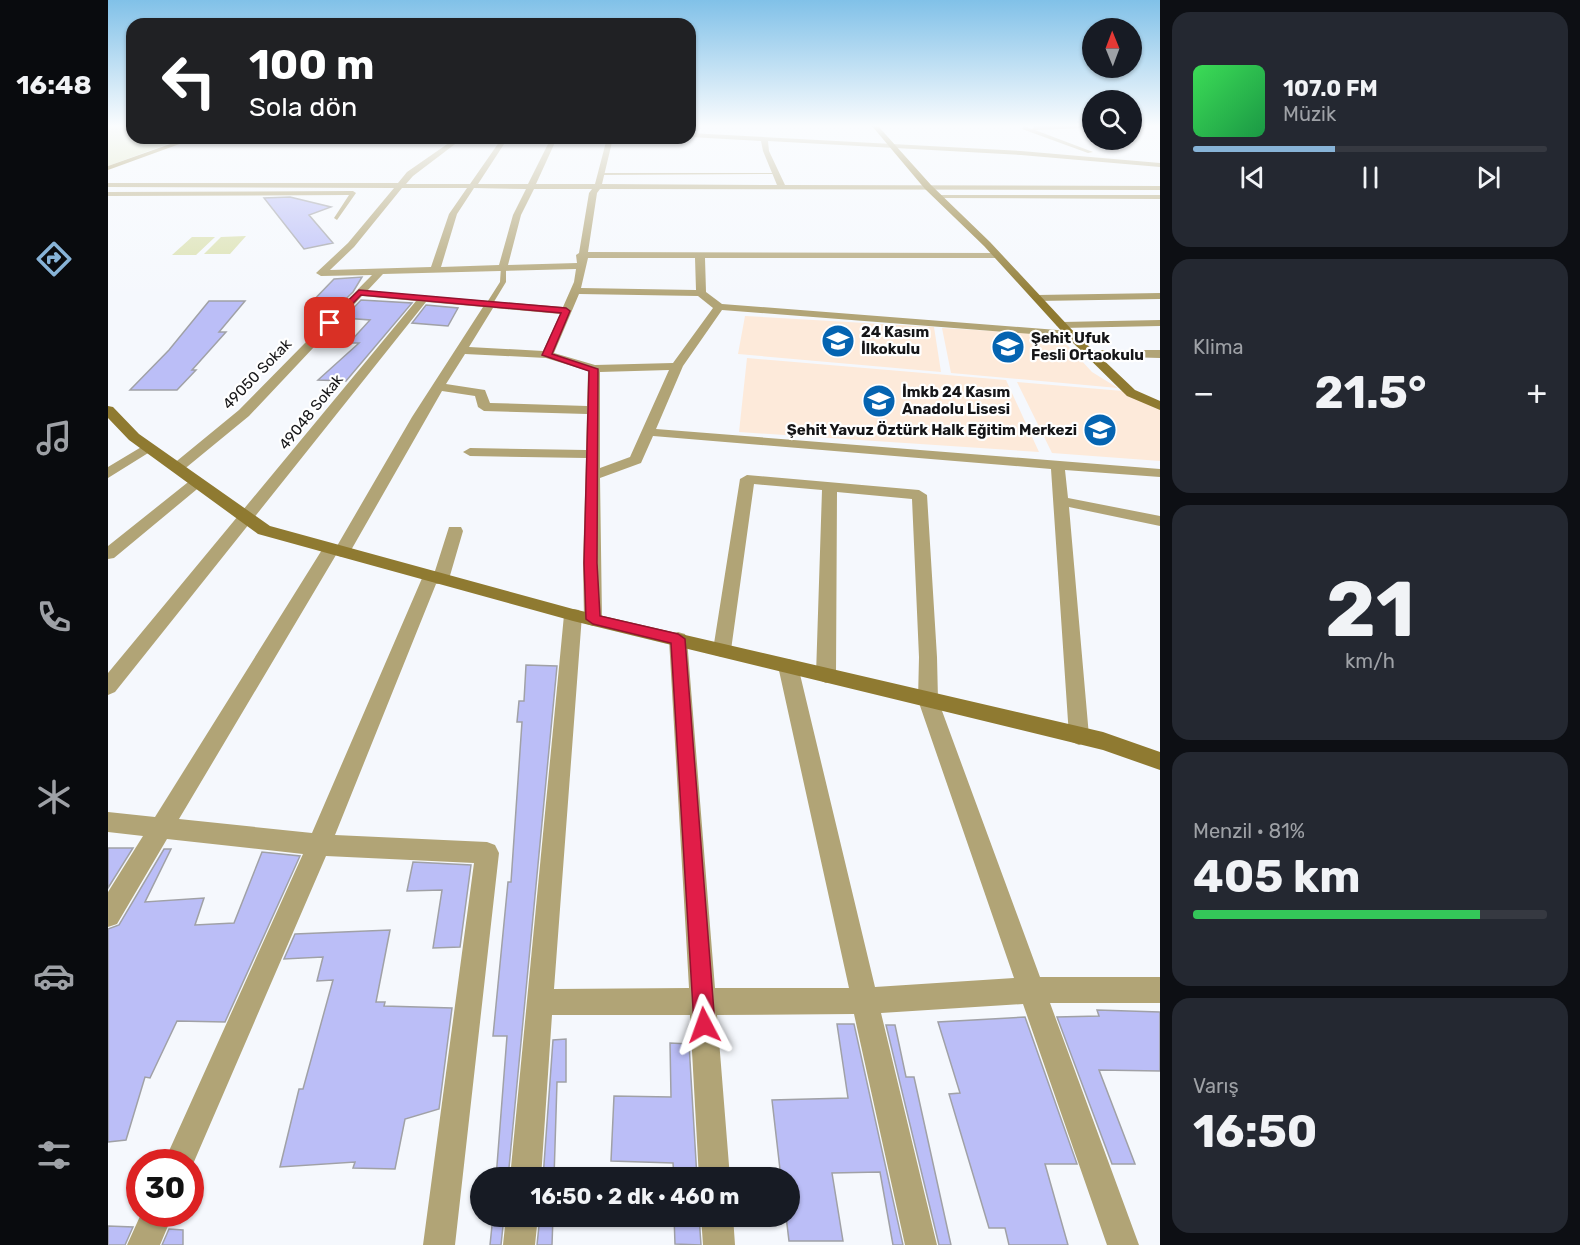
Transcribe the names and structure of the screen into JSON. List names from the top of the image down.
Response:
{
  "streets": {
    "street": ["49050 Sokak", "49048 Sokak"]
  },
  "places": {
    "school or university": [
      "24 Kasım İlkokulu",
      "Şehit Ufuk Fesli Ortaokulu",
      "İmkb 24 Kasım Anadolu Lisesi",
      "Şehit Yavuz Öztürk Halk Eğitim Merkezi"
    ]
  },
  "north": "top",
  "page": {
    "tabs": "16:48",
    "turn": ["100 m", "Sola dön"],
    "song": ["107.0 FM", "Müzik"],
    "tile": [
      "Klima",
      ["21", "km/h"],
      ["Menzil · 81%", "405 km"],
      ["Varış", "16:50"]
    ],
    "heat": ["−", "21.5°", "+"],
    "limit": "30",
    "trip": "16:50 · 2 dk · 460 m"
  }
}
